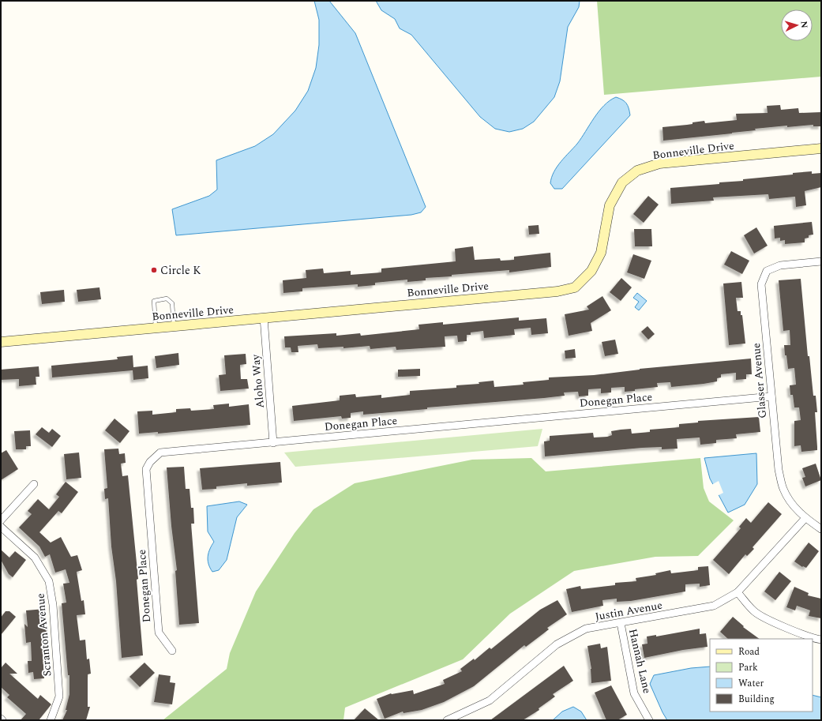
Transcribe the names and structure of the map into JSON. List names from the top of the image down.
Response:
{
  "streets": {
    "street": [
      "Bonneville Drive",
      "Glasser Avenue",
      "Aloho Way",
      "Donegan Place",
      "Justin Avenue",
      "Scranton Avenue",
      "Hannah Lane"
    ]
  },
  "crossings": [
    ["Bonneville Drive", "Aloho Way"],
    ["Glasser Avenue", "Donegan Place"],
    ["Glasser Avenue", "Justin Avenue"],
    ["Aloho Way", "Donegan Place"],
    ["Justin Avenue", "Hannah Lane"]
  ],
  "places": ["Circle K"],
  "legend": [
    "Road",
    "Park",
    "Water",
    "Building"
  ],
  "north": "right"
}
